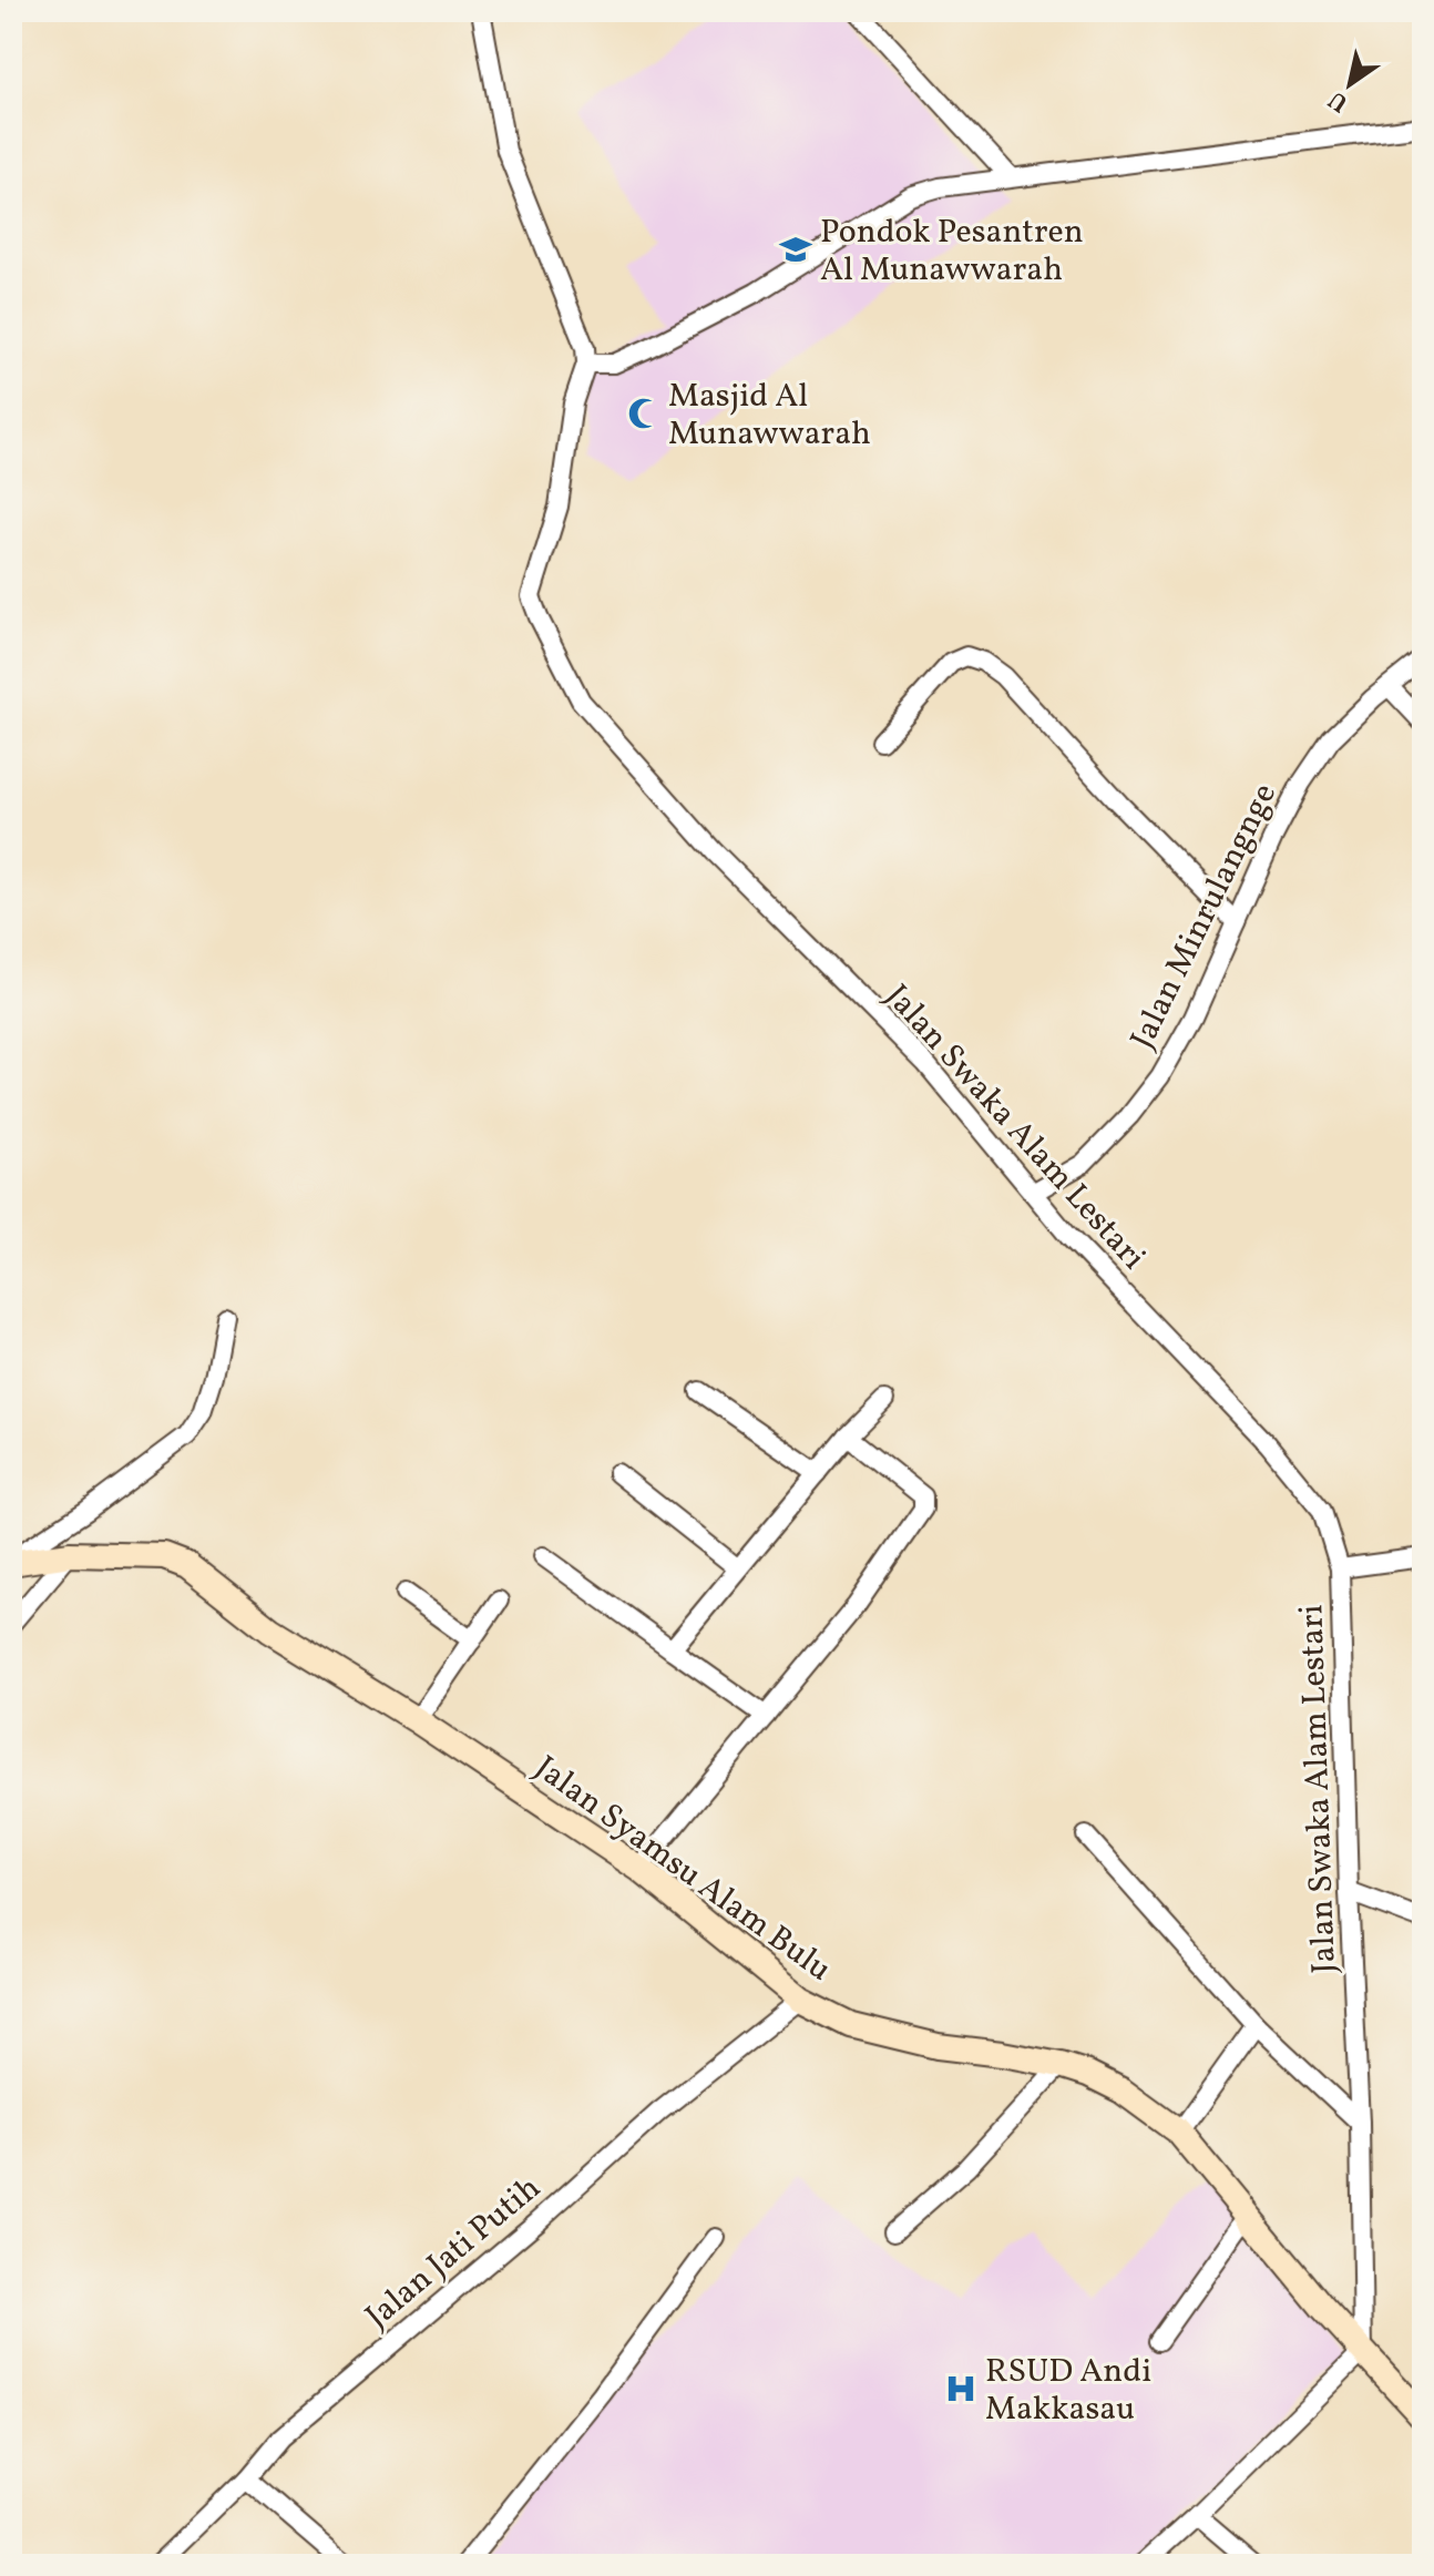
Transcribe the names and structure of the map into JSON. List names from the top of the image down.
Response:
{
  "streets": {
    "street": [
      "Jalan Minrulangnge",
      "Jalan Swaka Alam Lestari",
      "Jalan Syamsu Alam Bulu",
      "Jalan Jati Putih"
    ]
  },
  "crossings": [
    ["Jalan Minrulangnge", "Jalan Swaka Alam Lestari"],
    ["Jalan Swaka Alam Lestari", "Jalan Syamsu Alam Bulu"],
    ["Jalan Syamsu Alam Bulu", "Jalan Jati Putih"]
  ],
  "places": {
    "school or university": ["Pondok Pesantren Al Munawwarah"],
    "mosque": ["Masjid Al Munawwarah"],
    "hospital": ["RSUD Andi Makkasau"]
  },
  "north": "bottom left"
}
